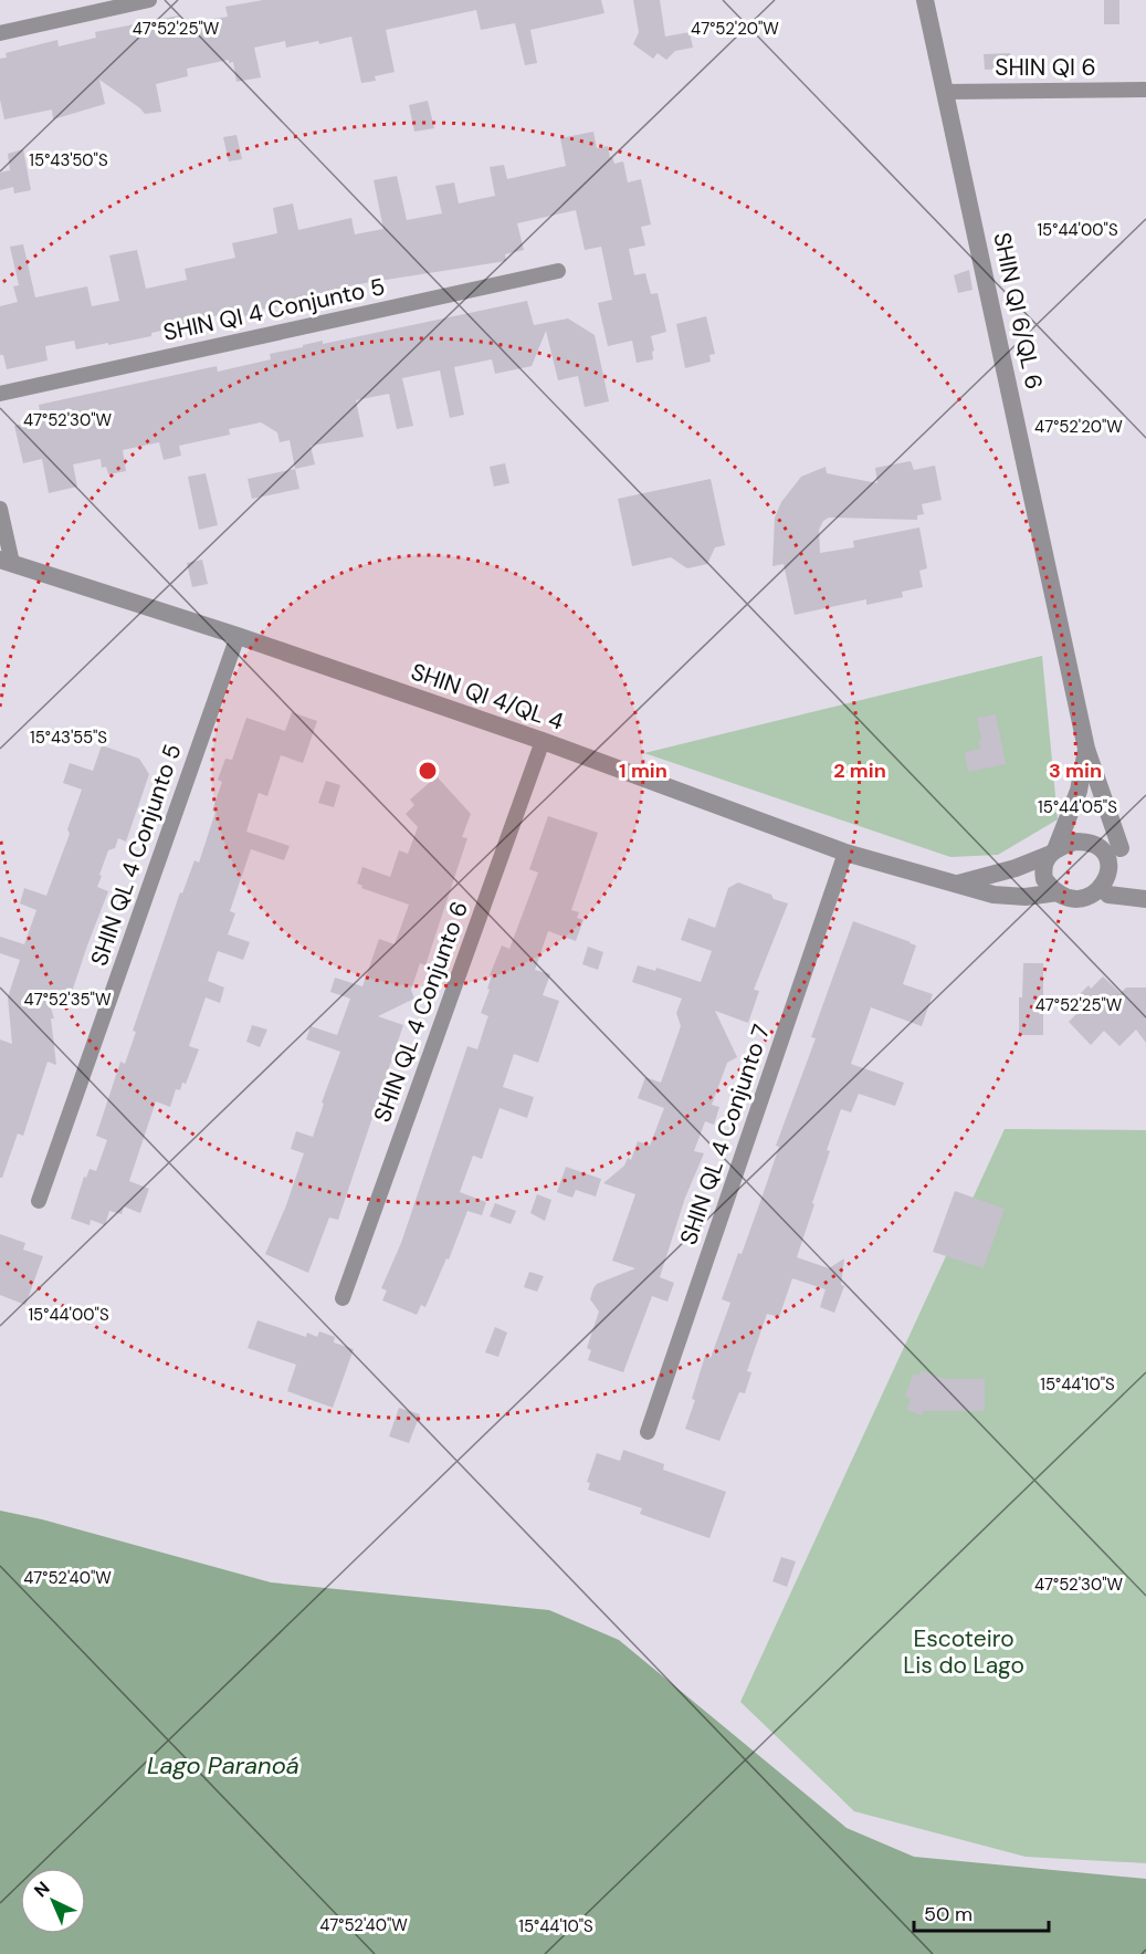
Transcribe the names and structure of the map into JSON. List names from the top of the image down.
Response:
{
  "streets": {
    "street": [
      "SHIN QI 6",
      "SHIN QI 4 Conjunto 5",
      "SHIN QI 6/QL 6",
      "SHIN QI 4/QL 4",
      "SHIN QL 4 Conjunto 5",
      "SHIN QL 4 Conjunto 6",
      "SHIN QL 4 Conjunto 7"
    ]
  },
  "crossings": [
    ["SHIN QI 6", "SHIN QI 6/QL 6"],
    ["SHIN QI 6/QL 6", "SHIN QI 4/QL 4"],
    ["SHIN QI 4/QL 4", "SHIN QL 4 Conjunto 5"],
    ["SHIN QI 4/QL 4", "SHIN QL 4 Conjunto 6"],
    ["SHIN QI 4/QL 4", "SHIN QL 4 Conjunto 7"]
  ],
  "water": ["Lago Paranoá"],
  "parks": ["Escoteiro Lis do Lago"],
  "scale_bar": "50 m",
  "north": "top left",
  "coordinates": [
    "47°52'25\"W",
    "47°52'20\"W",
    "15°43'50\"S",
    "15°44'00\"S",
    "47°52'30\"W",
    "15°43'55\"S",
    "15°44'05\"S",
    "47°52'35\"W",
    "15°44'10\"S",
    "47°52'40\"W"
  ],
  "rings": ["1 min", "2 min", "3 min"]
}
